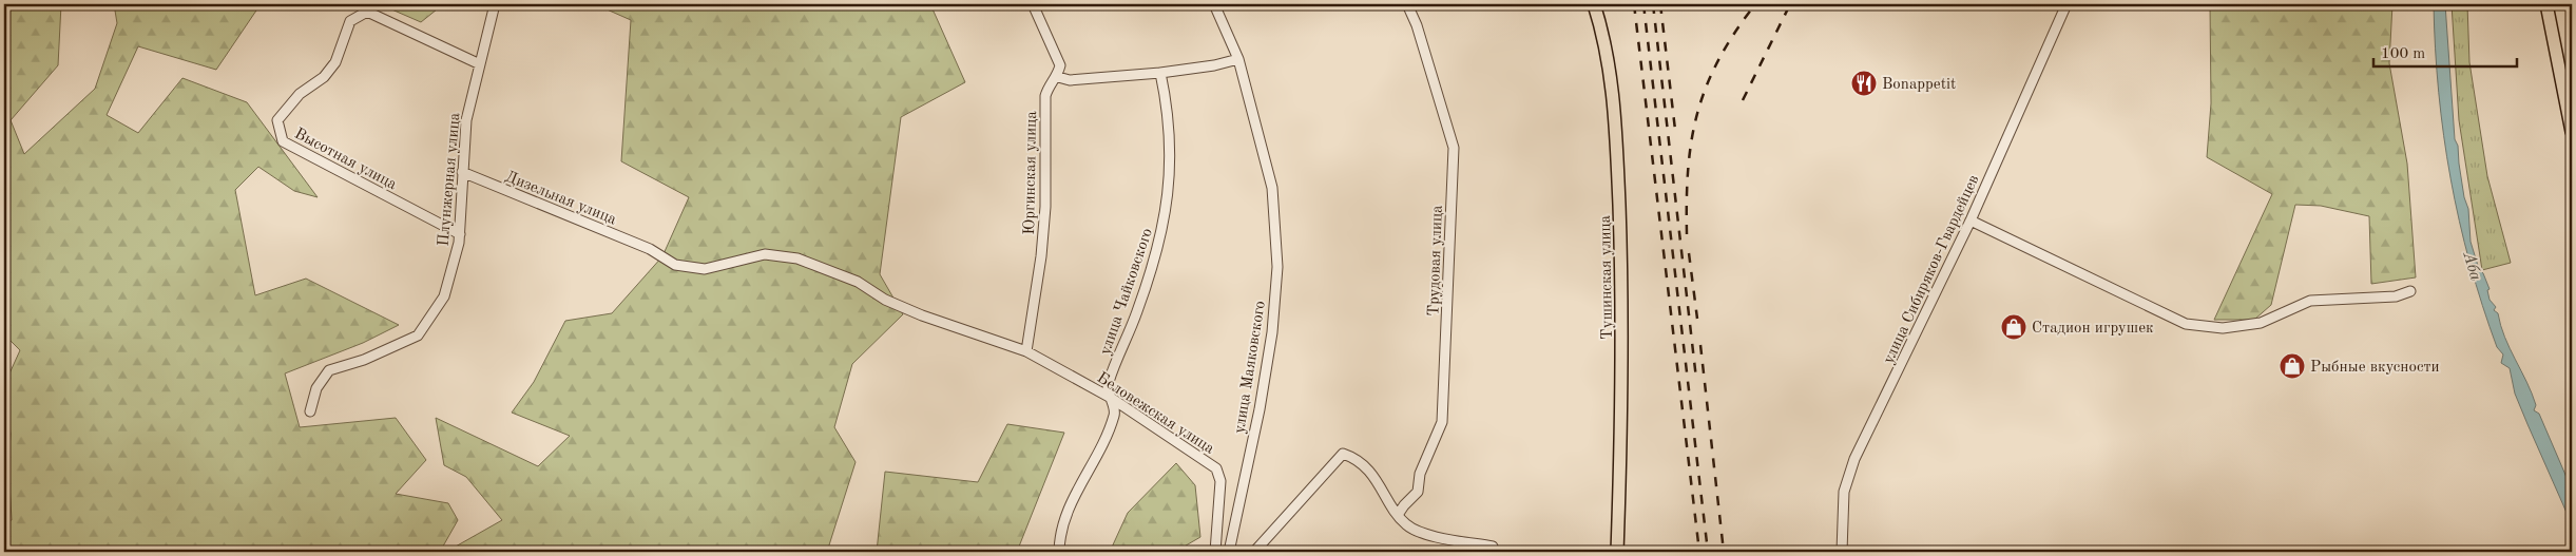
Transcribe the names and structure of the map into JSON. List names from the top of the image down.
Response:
{
  "streets": {
    "main road": ["Тушинская улица"],
    "street": [
      "Высотная улица",
      "Юргинская улица",
      "Плунжерная улица",
      "Дизельная улица",
      "Трудовая улица",
      "улица Сибиряков-Гвардейцев",
      "улица Чайковского",
      "улица Маяковского",
      "Беловежская улица"
    ]
  },
  "crossings": [
    ["Высотная улица", "Плунжерная улица"],
    ["Юргинская улица", "Беловежская улица"],
    ["Плунжерная улица", "Дизельная улица"],
    ["Дизельная улица", "Беловежская улица"],
    ["улица Чайковского", "Беловежская улица"]
  ],
  "water": ["Аба"],
  "places": {
    "restaurant": ["Bonappetit"],
    "shop": ["Стадион игрушек", "Рыбные вкусности"]
  },
  "scale_bar": "100 m"
}
